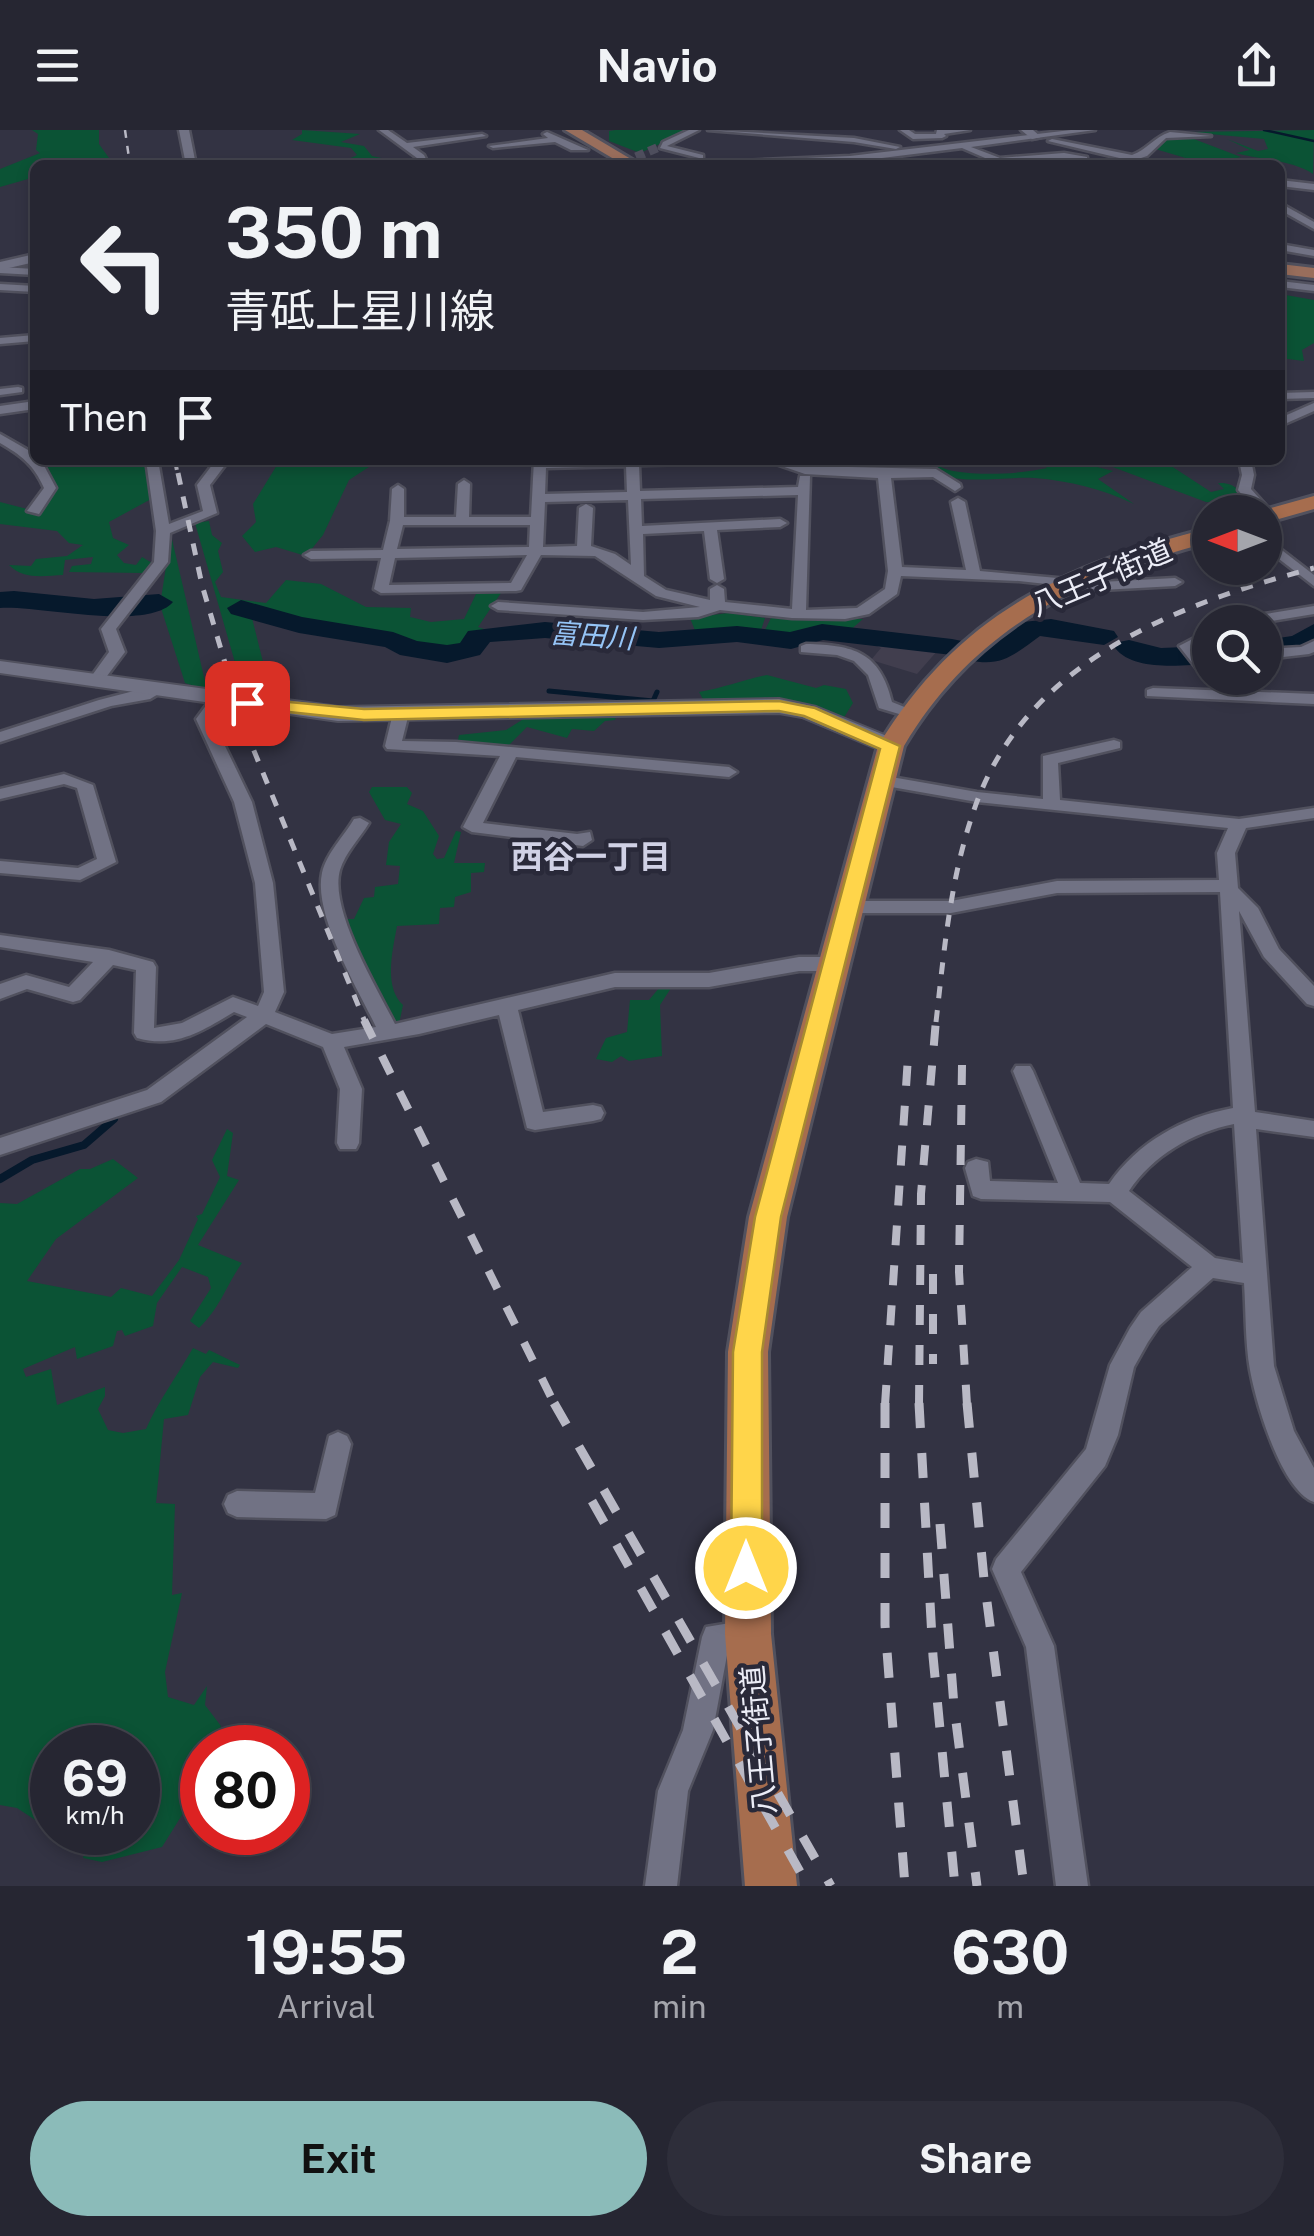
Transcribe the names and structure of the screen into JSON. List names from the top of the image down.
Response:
{
  "streets": {
    "highway": ["八王子街道"]
  },
  "districts": ["西谷一丁目"],
  "water": ["富田川"],
  "north": "left",
  "page": {
    "header": "Navio",
    "turn": ["350 m", "青砥上星川線"],
    "then": "Then",
    "speed": "69 km/h",
    "limit": "80",
    "eta": [
      "19:55",
      "Arrival",
      "2",
      "min",
      "630",
      "m"
    ],
    "buttons": ["Exit", "Share"]
  }
}
